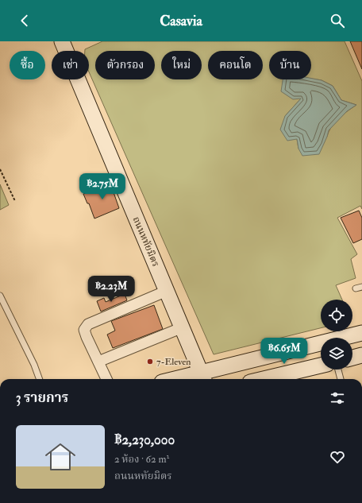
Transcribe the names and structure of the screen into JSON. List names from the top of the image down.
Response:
{
  "streets": {
    "street": ["ถนนหทัยมิตร"]
  },
  "places": ["7-Eleven"],
  "page": {
    "header": "Casavia",
    "chip": [
      "ซื้อ",
      "เช่า",
      "ตัวกรอง",
      "ใหม่",
      "คอนโด",
      "บ้าน"
    ],
    "price": ["฿2.75M", "฿2.23M", "฿6.65M"],
    "heading": "3 รายการ",
    "list": [
      {
        "name": "฿2,230,000",
        "note": "2 ห้อง · 62 m² · ถนนหทัยมิตร"
      }
    ]
  }
}
